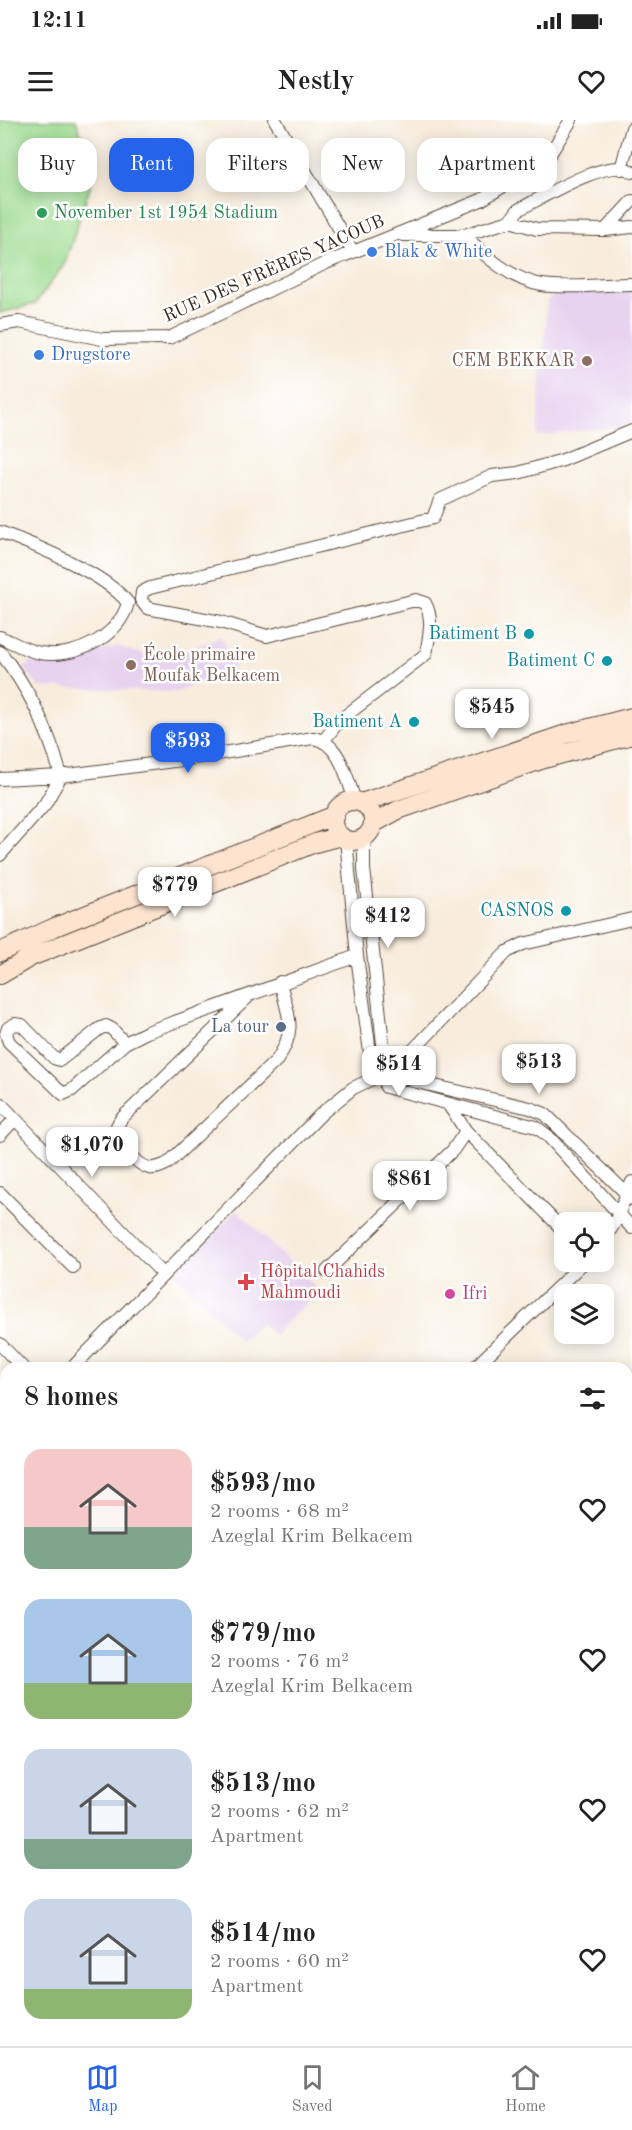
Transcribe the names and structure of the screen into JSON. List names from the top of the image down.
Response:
{
  "streets": {
    "street": ["RUE DES FRÈRES YACOUB"]
  },
  "places": {
    "other": [
      "November 1st 1954 Stadium",
      "Blak & White",
      "Drugstore",
      "CEM BEKKAR",
      "Batiment B",
      "Batiment C",
      "École primaire Moufak Belkacem",
      "Batiment A",
      "CASNOS",
      "La tour",
      "Ifri"
    ],
    "health": ["Hôpital Chahids Mahmoudi"]
  },
  "page": {
    "status": "12:11",
    "header": "Nestly",
    "chip": [
      "Buy",
      "Rent",
      "Filters",
      "New",
      "Apartment"
    ],
    "price": [
      "$545",
      "$593",
      "$779",
      "$412",
      "$513",
      "$514",
      "$1,070",
      "$861"
    ],
    "heading": "8 homes",
    "list": [
      {
        "name": "$593/mo",
        "note": "2 rooms · 68 m² · Azeglal Krim Belkacem"
      },
      {
        "name": "$779/mo",
        "note": "2 rooms · 76 m² · Azeglal Krim Belkacem"
      },
      {
        "name": "$513/mo",
        "note": "2 rooms · 62 m² · Apartment"
      },
      {
        "name": "$514/mo",
        "note": "2 rooms · 60 m² · Apartment"
      }
    ],
    "tabs": ["Map", "Saved", "Home"]
  }
}
